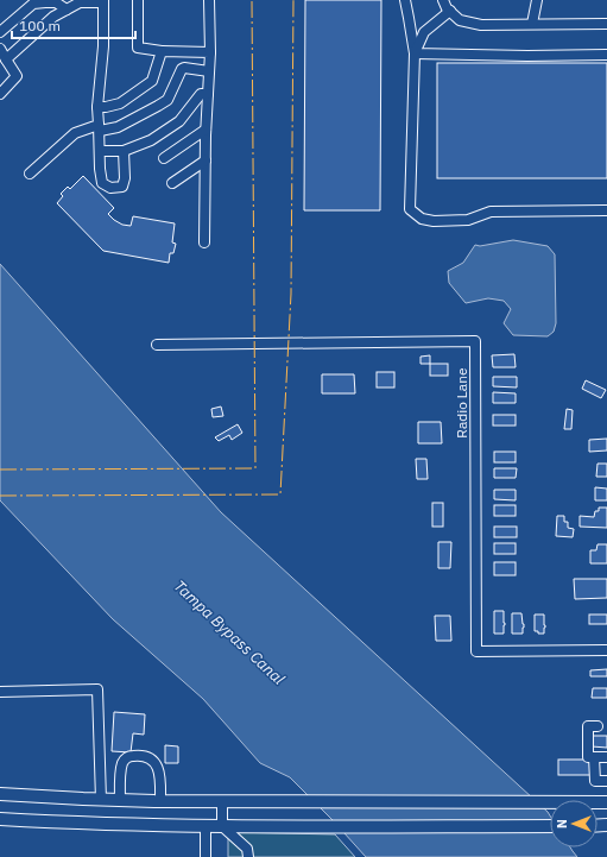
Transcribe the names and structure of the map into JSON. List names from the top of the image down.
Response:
{
  "streets": {
    "street": ["Radio Lane"]
  },
  "water": ["Tampa Bypass Canal"],
  "scale_bar": "100 m",
  "north": "left"
}
